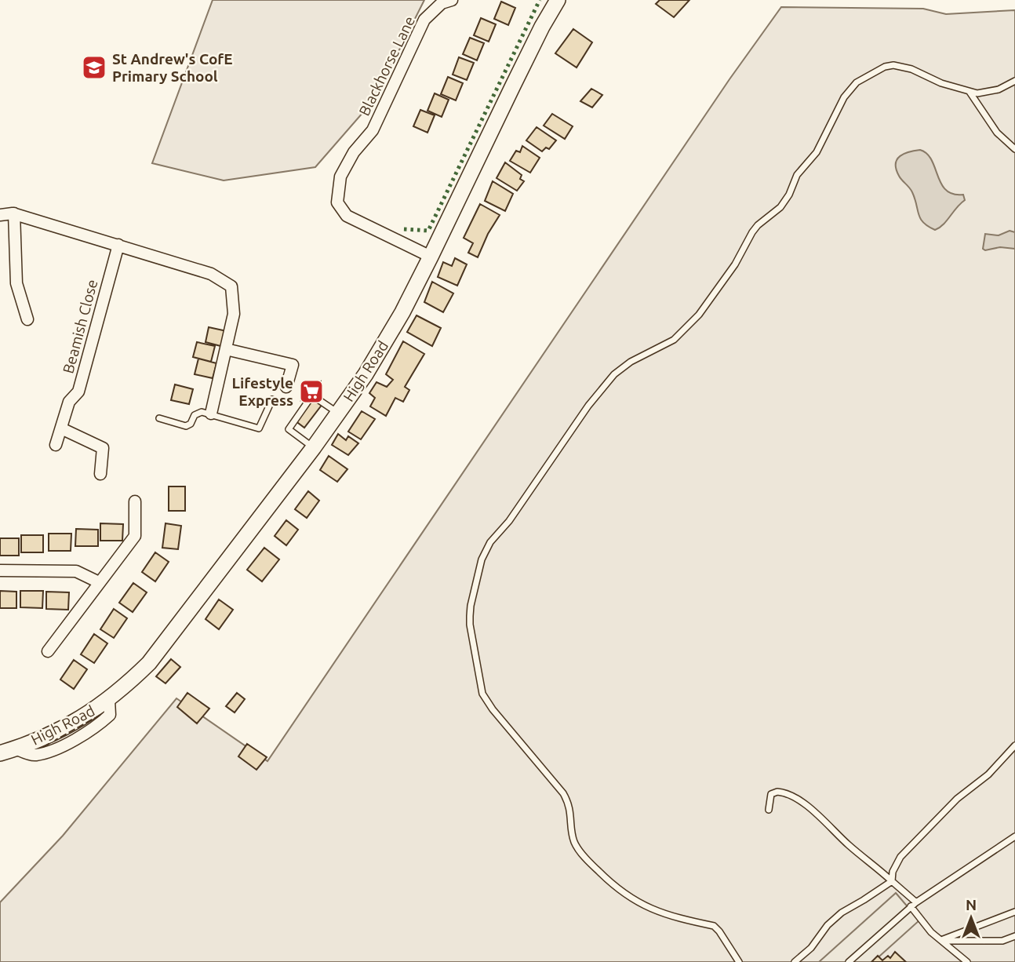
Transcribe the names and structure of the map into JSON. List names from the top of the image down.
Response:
{
  "streets": {
    "main road": ["High Road"],
    "street": ["Blackhorse Lane", "Beamish Close"]
  },
  "crossings": [
    ["Blackhorse Lane", "High Road"]
  ],
  "places": {
    "school or university": ["St Andrew's CofE Primary School"],
    "supermarket": ["Lifestyle Express"]
  },
  "north": "top"
}
